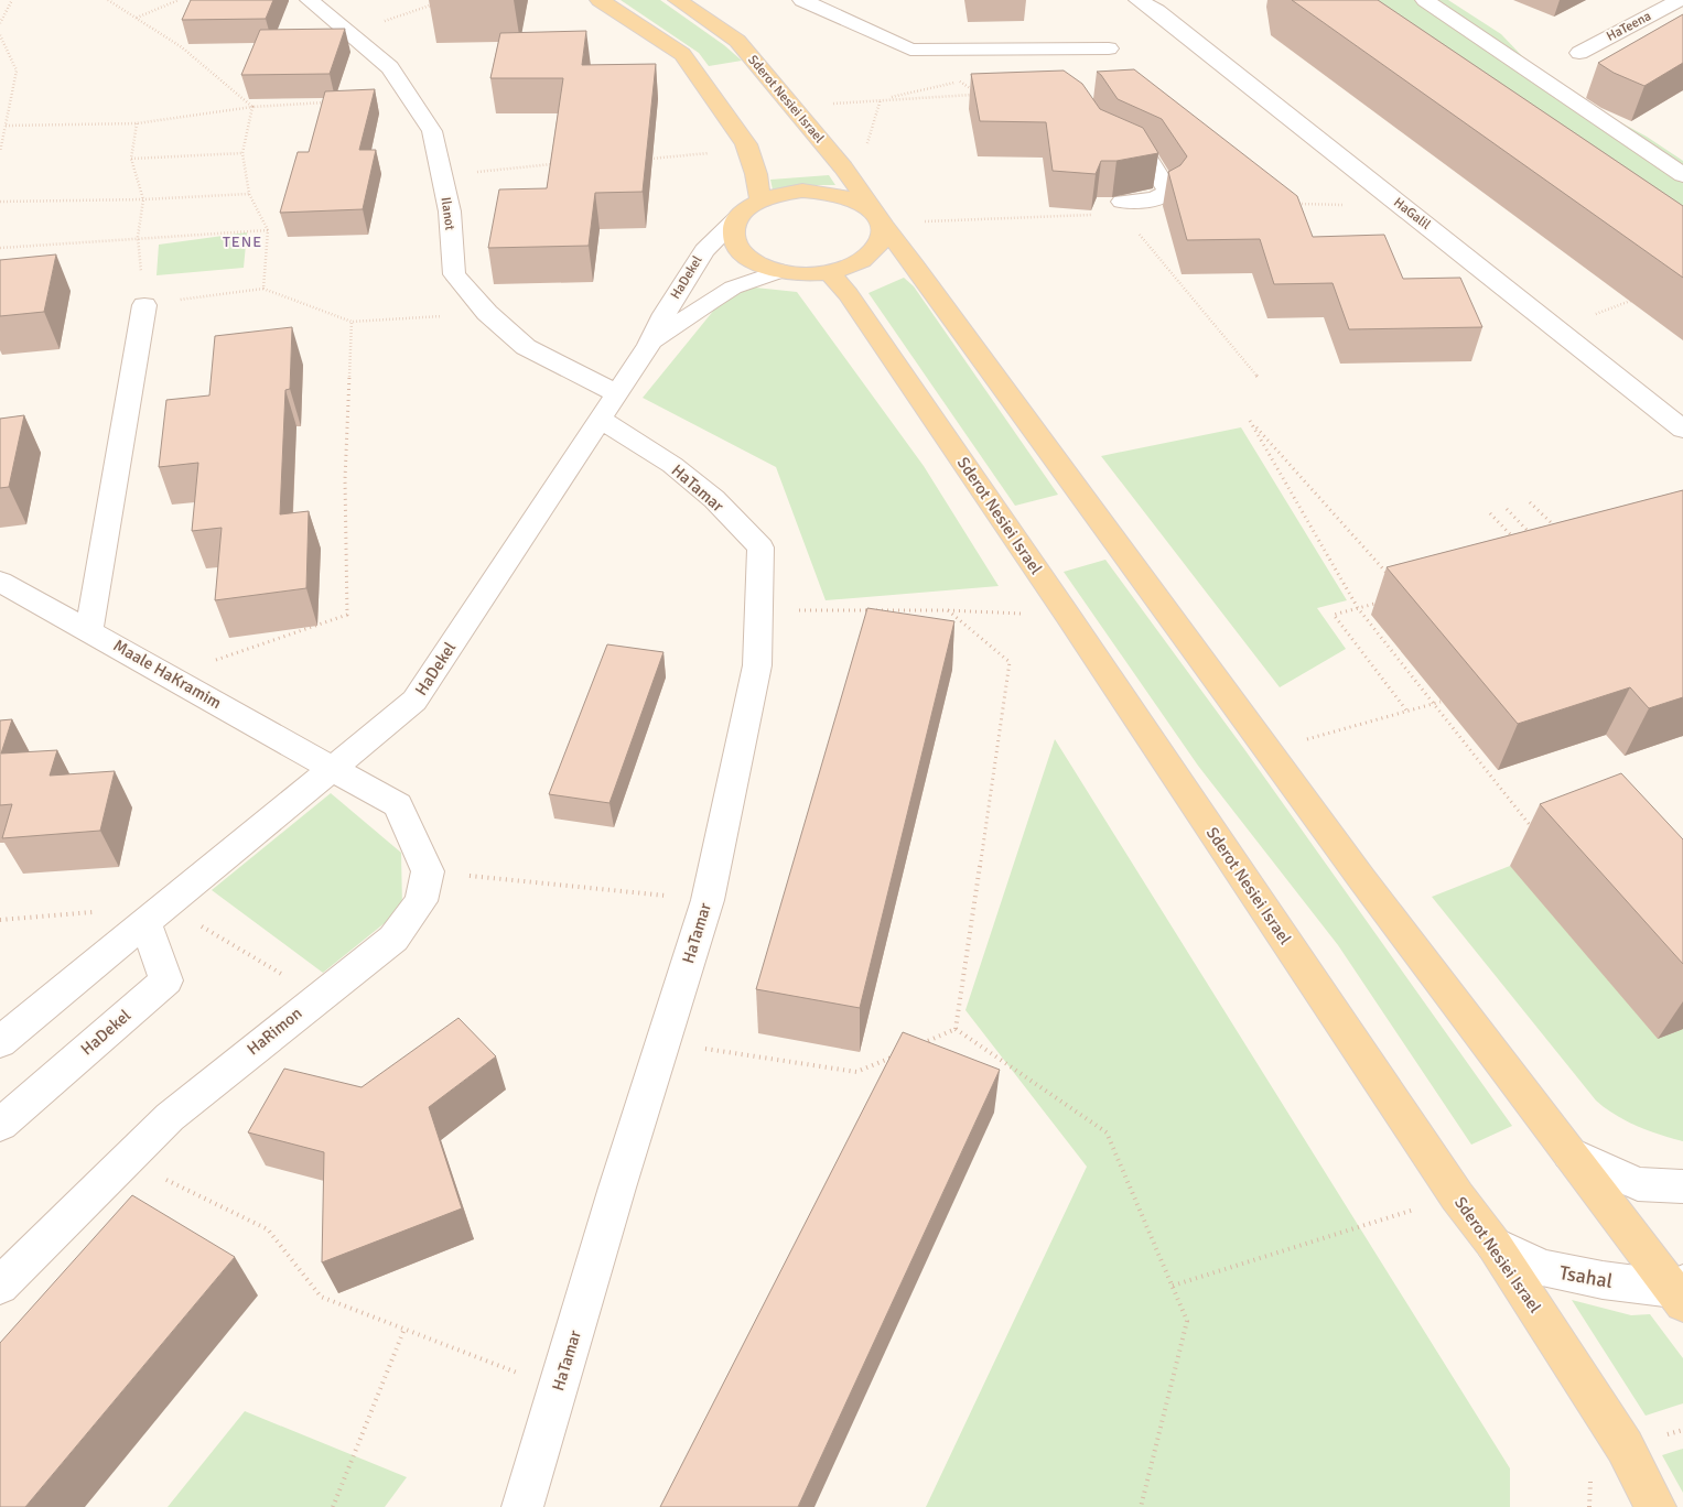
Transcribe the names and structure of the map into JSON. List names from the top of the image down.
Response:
{
  "streets": {
    "main road": ["Sderot Nesiei Israel"],
    "street": [
      "HaTeena",
      "Ilanot",
      "HaGalil",
      "HaDekel",
      "HaTamar",
      "Maale HaKramim",
      "HaRimon",
      "Tsahal"
    ]
  },
  "crossings": [
    ["Sderot Nesiei Israel", "HaDekel"],
    ["Sderot Nesiei Israel", "Tsahal"],
    ["Ilanot", "HaDekel"],
    ["Ilanot", "HaTamar"],
    ["HaDekel", "HaTamar"],
    ["HaDekel", "Maale HaKramim"]
  ],
  "districts": ["TENE"]
}
